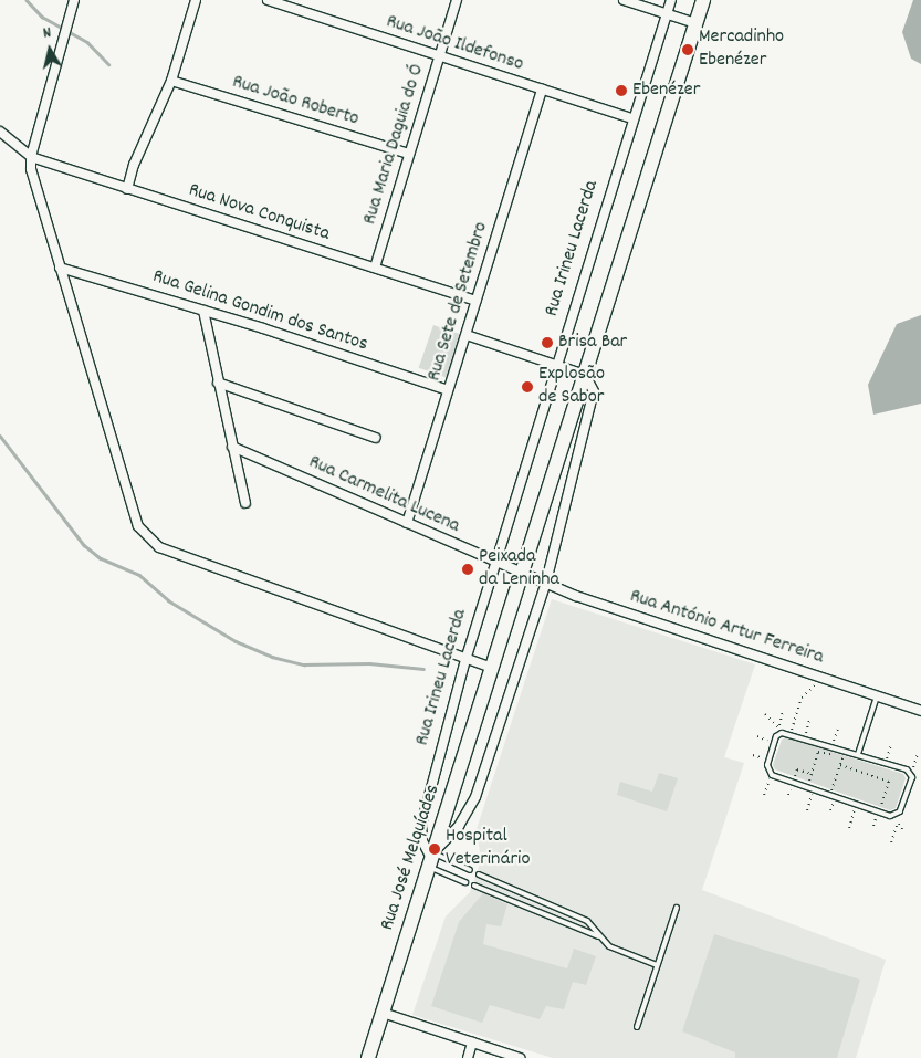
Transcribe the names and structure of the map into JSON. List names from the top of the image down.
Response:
{
  "streets": {
    "main road": ["Rua José Melquíades"],
    "street": [
      "Rua João Ildefonso",
      "Rua João Roberto",
      "Rua Maria Daguia do Ó",
      "Rua Nova Conquista",
      "Rua Irineu Lacerda",
      "Rua Sete de Setembro",
      "Rua Gelina Gondim dos Santos",
      "Rua Carmelita Lucena",
      "Rua António Artur Ferreira"
    ]
  },
  "crossings": [
    ["Rua João Ildefonso", "Rua Maria Daguia do Ó"],
    ["Rua João Ildefonso", "Rua Irineu Lacerda"],
    ["Rua João Ildefonso", "Rua Sete de Setembro"],
    ["Rua João Roberto", "Rua Maria Daguia do Ó"],
    ["Rua Maria Daguia do Ó", "Rua Nova Conquista"],
    ["Rua Nova Conquista", "Rua Sete de Setembro"],
    ["Rua Irineu Lacerda", "Rua Carmelita Lucena"],
    ["Rua Irineu Lacerda", "Rua José Melquíades"],
    ["Rua Sete de Setembro", "Rua Gelina Gondim dos Santos"],
    ["Rua Sete de Setembro", "Rua Carmelita Lucena"],
    ["Rua Carmelita Lucena", "Rua António Artur Ferreira"]
  ],
  "places": [
    "Mercadinho Ebenézer",
    "Ebenézer",
    "Brisa Bar",
    "Explosão de Sabor",
    "Peixada da Leninha",
    "Hospital Veterinário"
  ],
  "north": "top"
}
